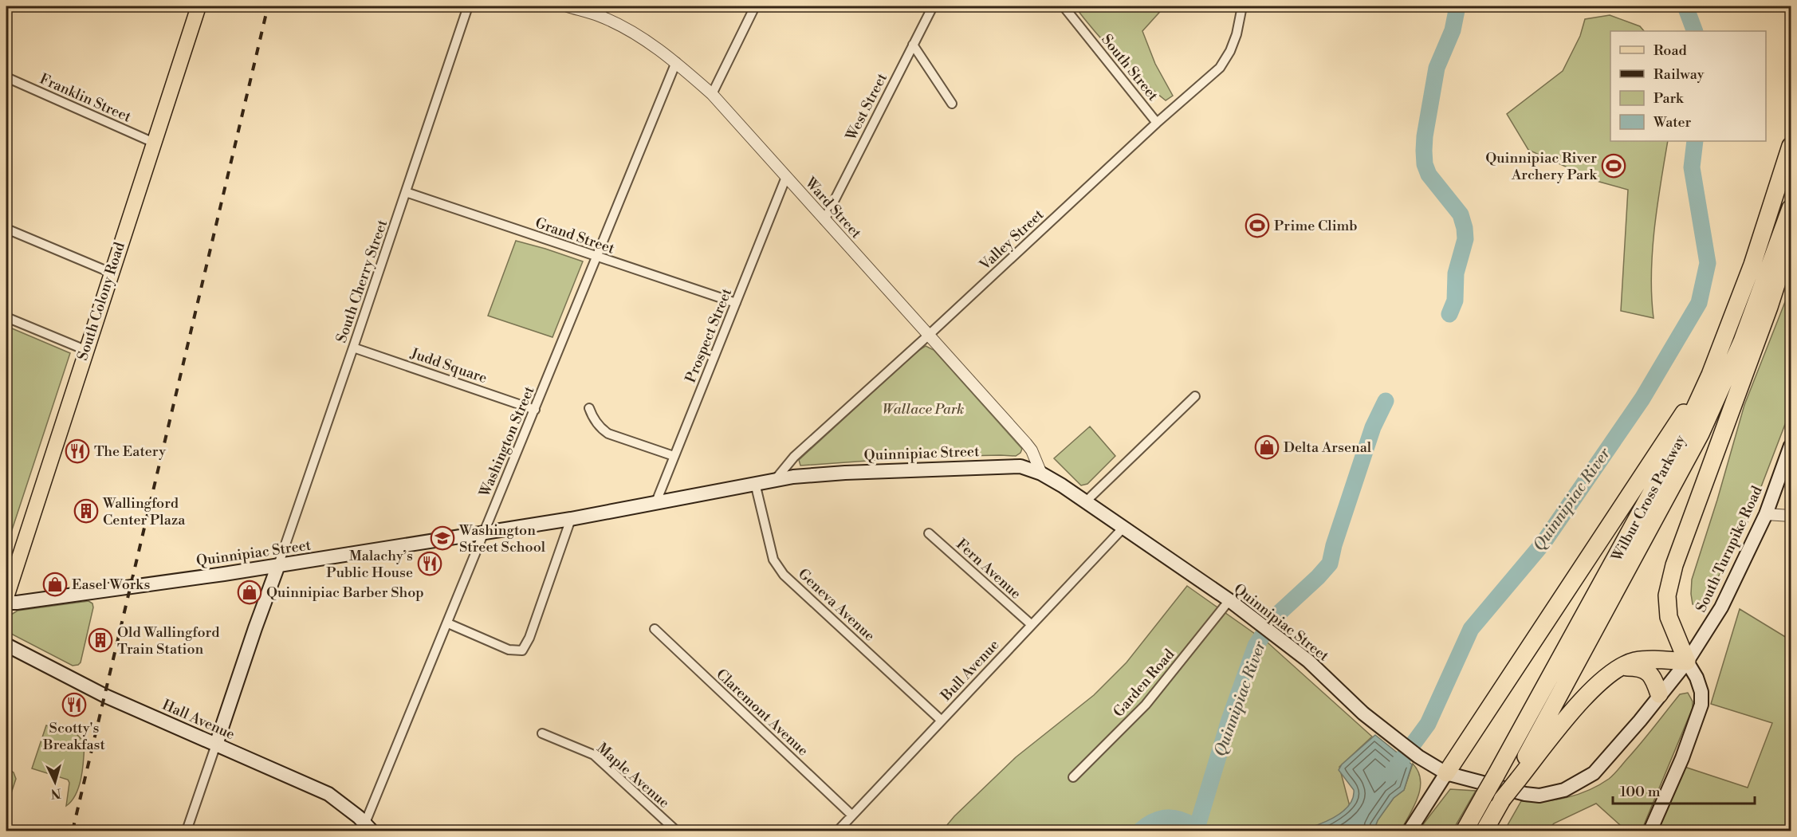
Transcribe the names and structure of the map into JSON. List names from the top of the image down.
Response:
{
  "streets": {
    "highway": ["Wilbur Cross Parkway"],
    "main road": [
      "South Colony Road",
      "Quinnipiac Street",
      "South Turnpike Road",
      "Hall Avenue"
    ],
    "street": [
      "South Street",
      "Franklin Street",
      "West Street",
      "Ward Street",
      "Grand Street",
      "Valley Street",
      "South Cherry Street",
      "Prospect Street",
      "Judd Square",
      "Washington Street",
      "Fern Avenue",
      "Geneva Avenue",
      "Bull Avenue",
      "Garden Road",
      "Claremont Avenue",
      "Maple Avenue"
    ]
  },
  "crossings": [
    ["South Street", "Valley Street"],
    ["Franklin Street", "South Colony Road"],
    ["West Street", "Ward Street"],
    ["Ward Street", "Valley Street"],
    ["Ward Street", "Prospect Street"],
    ["Ward Street", "Washington Street"],
    ["Ward Street", "Quinnipiac Street"],
    ["Grand Street", "South Cherry Street"],
    ["Grand Street", "Prospect Street"],
    ["Grand Street", "Washington Street"],
    ["Valley Street", "Quinnipiac Street"],
    ["South Cherry Street", "Judd Square"],
    ["South Cherry Street", "Quinnipiac Street"],
    ["Prospect Street", "Quinnipiac Street"],
    ["Judd Square", "Washington Street"],
    ["Washington Street", "Quinnipiac Street"],
    ["Washington Street", "Hall Avenue"],
    ["Quinnipiac Street", "South Turnpike Road"],
    ["Quinnipiac Street", "Geneva Avenue"],
    ["Quinnipiac Street", "Bull Avenue"],
    ["Quinnipiac Street", "Garden Road"],
    ["Fern Avenue", "Bull Avenue"],
    ["Geneva Avenue", "Bull Avenue"],
    ["Bull Avenue", "Claremont Avenue"]
  ],
  "water": ["Quinnipiac River"],
  "parks": ["Wallace Park"],
  "places": {
    "sports": ["Quinnipiac River Archery Park", "Prime Climb"],
    "shop": ["Delta Arsenal", "Easel Works", "Quinnipiac Barber Shop"],
    "restaurant": ["The Eatery", "Malachy’s Public House", "Scotty's Breakfast"],
    "building": ["Wallingford Center Plaza", "Old Wallingford Train Station"],
    "school or university": ["Washington Street School"]
  },
  "legend": [
    "Road",
    "Railway",
    "Park",
    "Water"
  ],
  "scale_bar": "100 m",
  "north": "bottom"
}
